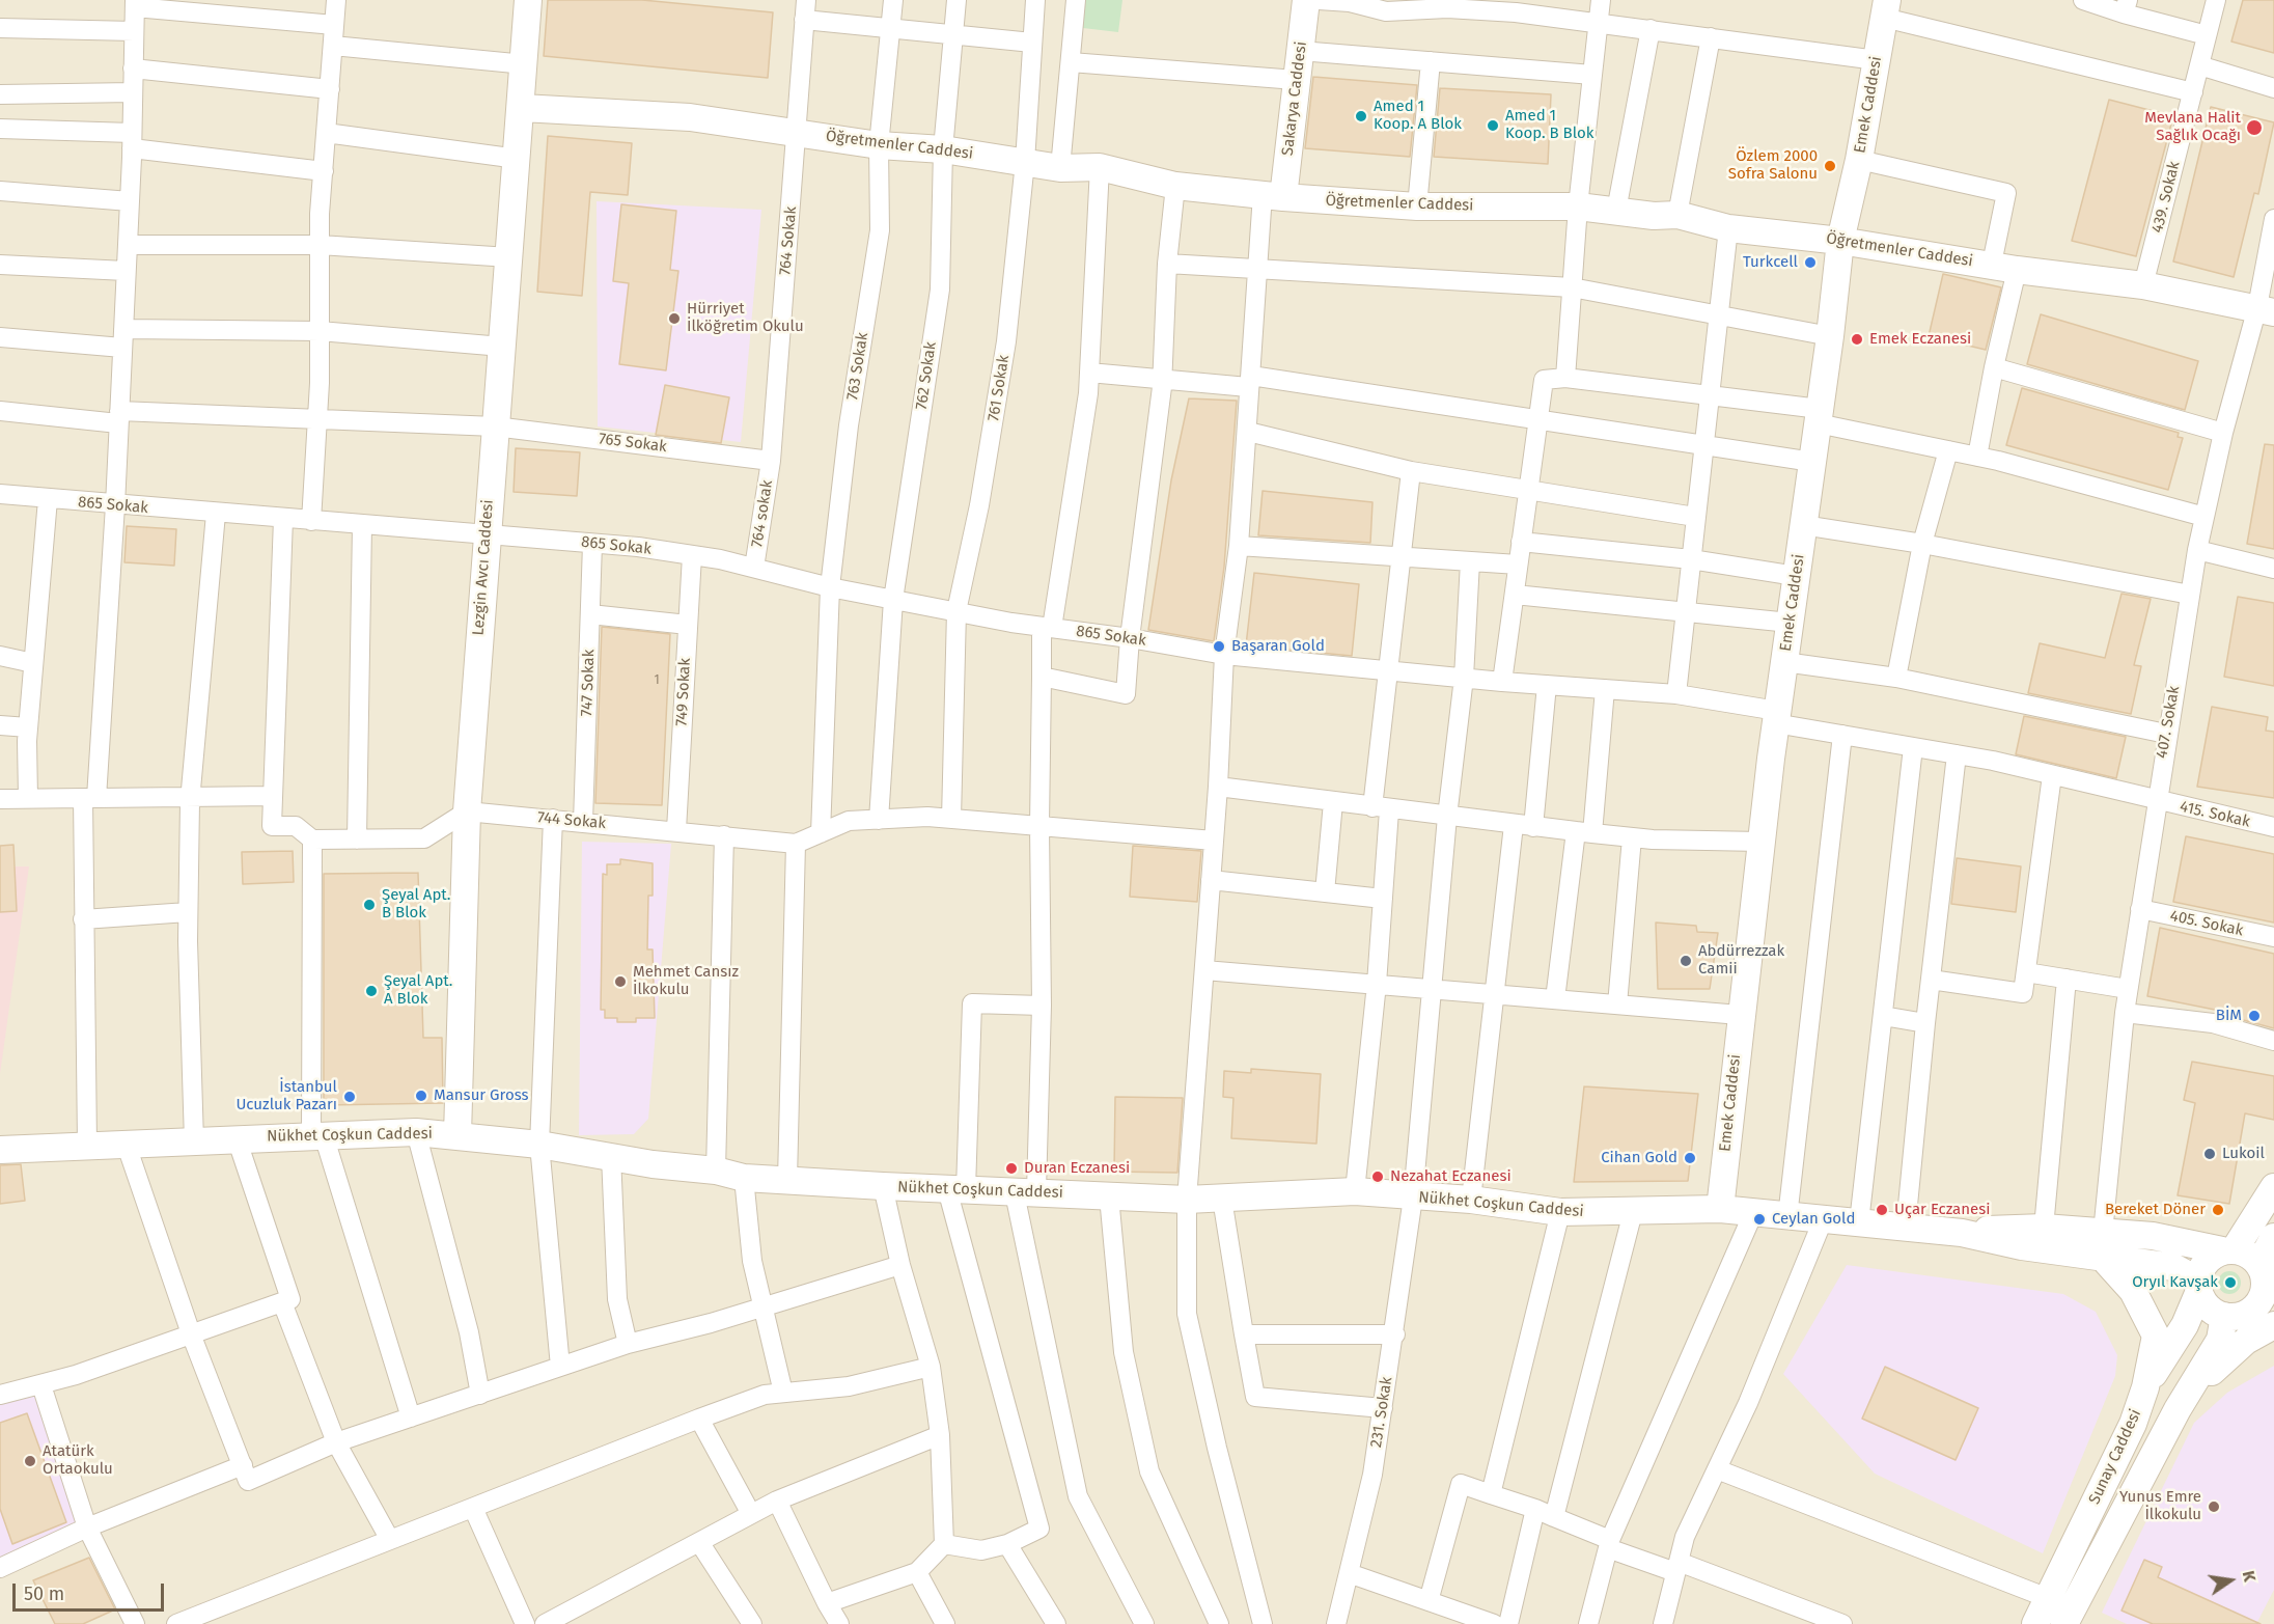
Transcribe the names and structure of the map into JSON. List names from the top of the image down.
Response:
{
  "streets": {
    "street": [
      "Sakarya Caddesi",
      "Emek Caddesi",
      "Öğretmenler Caddesi",
      "439. Sokak",
      "764 Sokak",
      "763 Sokak",
      "762 Sokak",
      "761 Sokak",
      "765 Sokak",
      "865 Sokak",
      "764 sokak",
      "Lezgin Avcı Caddesi",
      "747 Sokak",
      "749 Sokak",
      "407. Sokak",
      "415. Sokak",
      "744 Sokak",
      "405. Sokak",
      "Nükhet Coşkun Caddesi",
      "231. Sokak",
      "Sunay Caddesi"
    ]
  },
  "crossings": [
    ["Sakarya Caddesi", "Öğretmenler Caddesi"],
    ["Emek Caddesi", "Öğretmenler Caddesi"],
    ["Emek Caddesi", "415. Sokak"],
    ["Emek Caddesi", "Nükhet Coşkun Caddesi"],
    ["Öğretmenler Caddesi", "439. Sokak"],
    ["Öğretmenler Caddesi", "764 Sokak"],
    ["Öğretmenler Caddesi", "763 Sokak"],
    ["Öğretmenler Caddesi", "762 Sokak"],
    ["Öğretmenler Caddesi", "761 Sokak"],
    ["Öğretmenler Caddesi", "Lezgin Avcı Caddesi"],
    ["Öğretmenler Caddesi", "407. Sokak"],
    ["764 Sokak", "765 Sokak"],
    ["764 Sokak", "764 sokak"],
    ["763 Sokak", "865 Sokak"],
    ["762 Sokak", "865 Sokak"],
    ["761 Sokak", "865 Sokak"],
    ["765 Sokak", "764 sokak"],
    ["765 Sokak", "Lezgin Avcı Caddesi"],
    ["865 Sokak", "764 sokak"],
    ["865 Sokak", "Lezgin Avcı Caddesi"],
    ["865 Sokak", "747 Sokak"],
    ["865 Sokak", "749 Sokak"],
    ["865 Sokak", "415. Sokak"],
    ["865 Sokak", "231. Sokak"],
    ["Lezgin Avcı Caddesi", "744 Sokak"],
    ["Lezgin Avcı Caddesi", "Nükhet Coşkun Caddesi"],
    ["747 Sokak", "744 Sokak"],
    ["749 Sokak", "744 Sokak"],
    ["407. Sokak", "415. Sokak"],
    ["407. Sokak", "405. Sokak"],
    ["407. Sokak", "Sunay Caddesi"],
    ["Nükhet Coşkun Caddesi", "231. Sokak"]
  ],
  "places": [
    "Amed 1 Koop. A Blok",
    "Amed 1 Koop. B Blok",
    "Mevlana Halit Sağlık Ocağı",
    "Özlem 2000 Sofra Salonu",
    "Turkcell",
    "Hürriyet İlköğretim Okulu",
    "Emek Eczanesi",
    "Başaran Gold",
    "Şeyal Apt. B Blok",
    "Abdürrezzak Camii",
    "Mehmet Cansız İlkokulu",
    "Şeyal Apt. A Blok",
    "BİM",
    "Mansur Gross",
    "İstanbul Ucuzluk Pazarı",
    "Lukoil",
    "Cihan Gold",
    "Duran Eczanesi",
    "Nezahat Eczanesi",
    "Uçar Eczanesi",
    "Bereket Döner",
    "Ceylan Gold",
    "Oryıl Kavşak",
    "Atatürk Ortaokulu",
    "Yunus Emre İlkokulu"
  ],
  "house_numbers": ["1"],
  "scale_bar": "50 m",
  "north": "right"
}
